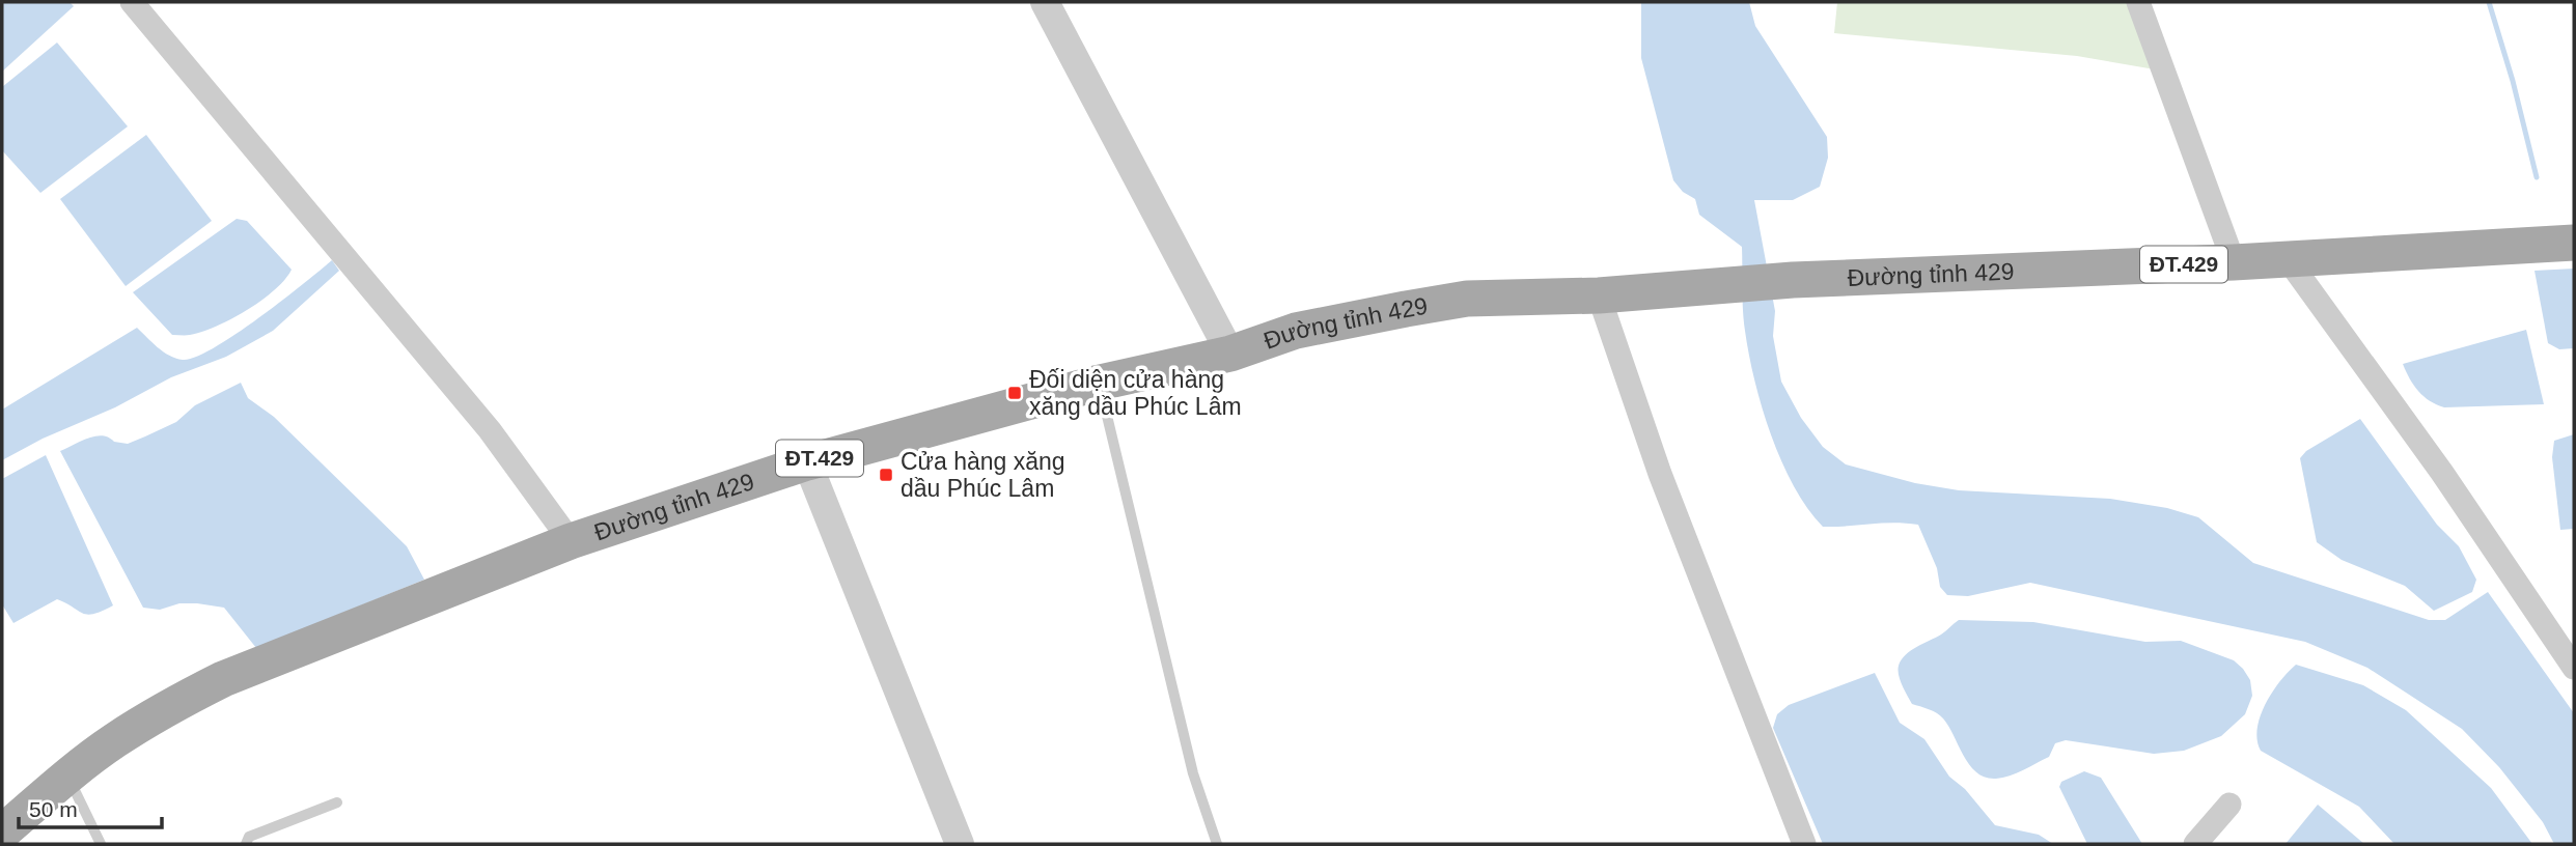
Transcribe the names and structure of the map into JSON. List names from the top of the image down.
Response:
{
  "streets": {
    "main road": ["ĐT.429", "Đường tỉnh 429"]
  },
  "places": {
    "transit": ["Đối diện cửa hàng xăng dầu Phúc Lâm", "Cửa hàng xăng dầu Phúc Lâm"]
  },
  "scale_bar": "50 m"
}
